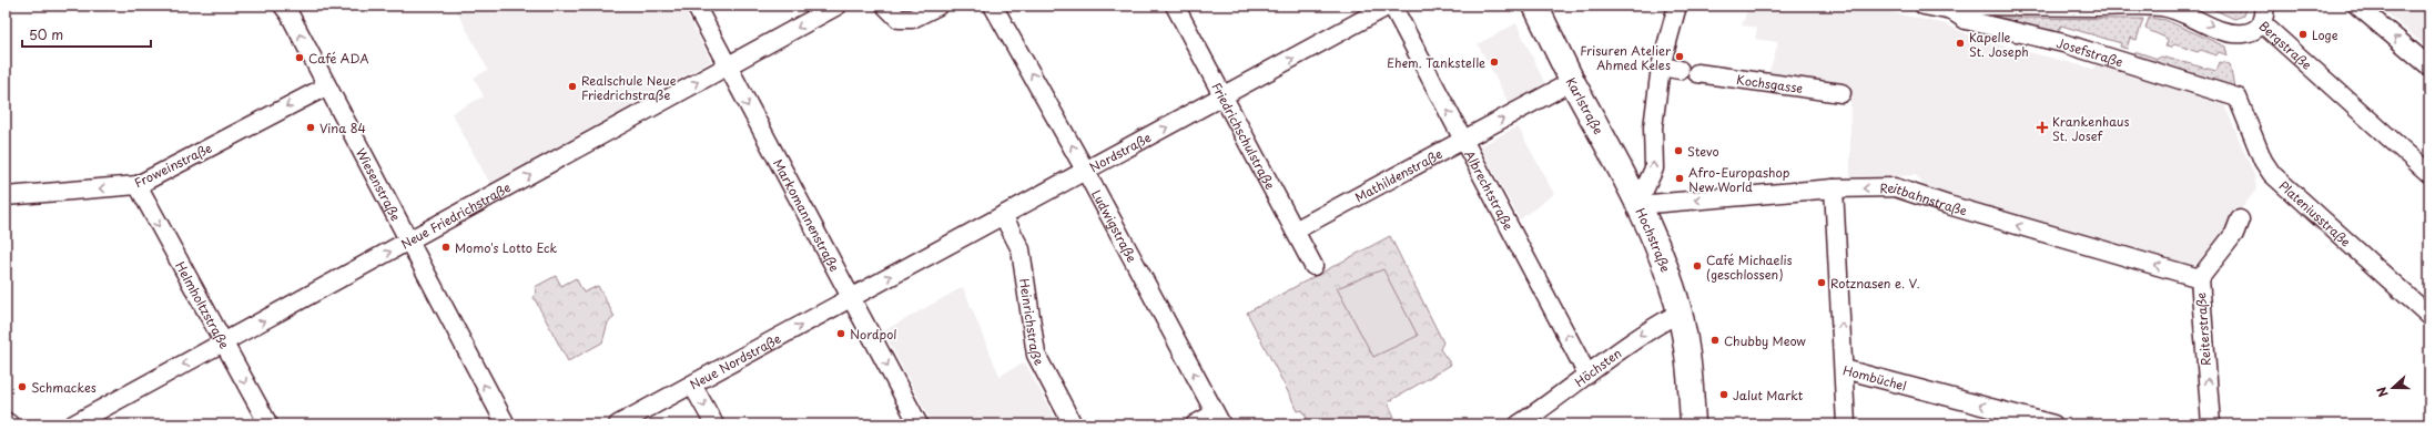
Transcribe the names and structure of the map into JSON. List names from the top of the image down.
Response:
{
  "streets": {
    "main road": ["Karlstraße", "Hochstraße"],
    "street": [
      "Bergstraße",
      "Josefstraße",
      "Kochsgasse",
      "Friedrichschulstraße",
      "Nordstraße",
      "Froweinstraße",
      "Mathildenstraße",
      "Wiesenstraße",
      "Albrechtstraße",
      "Reitbahnstraße",
      "Plateniusstraße",
      "Markomannenstraße",
      "Neue Friedrichstraße",
      "Ludwigstraße",
      "Helmholtzstraße",
      "Heinrichstraße",
      "Reiterstraße",
      "Neue Nordstraße",
      "Höchsten",
      "Hombüchel"
    ]
  },
  "crossings": [
    ["Bergstraße", "Josefstraße"],
    ["Josefstraße", "Plateniusstraße"],
    ["Karlstraße", "Mathildenstraße"],
    ["Karlstraße", "Reitbahnstraße"],
    ["Karlstraße", "Hochstraße"],
    ["Friedrichschulstraße", "Nordstraße"],
    ["Friedrichschulstraße", "Mathildenstraße"],
    ["Nordstraße", "Markomannenstraße"],
    ["Nordstraße", "Ludwigstraße"],
    ["Nordstraße", "Heinrichstraße"],
    ["Nordstraße", "Neue Nordstraße"],
    ["Froweinstraße", "Wiesenstraße"],
    ["Froweinstraße", "Helmholtzstraße"],
    ["Mathildenstraße", "Albrechtstraße"],
    ["Wiesenstraße", "Neue Friedrichstraße"],
    ["Albrechtstraße", "Höchsten"],
    ["Reitbahnstraße", "Hochstraße"],
    ["Reitbahnstraße", "Reiterstraße"],
    ["Reitbahnstraße", "Hombüchel"],
    ["Markomannenstraße", "Neue Friedrichstraße"],
    ["Markomannenstraße", "Neue Nordstraße"],
    ["Neue Friedrichstraße", "Helmholtzstraße"],
    ["Hochstraße", "Höchsten"]
  ],
  "one_way": [
    "Bergstraße",
    "Nordstraße",
    "Froweinstraße",
    "Mathildenstraße",
    "Wiesenstraße",
    "Albrechtstraße",
    "Reitbahnstraße",
    "Markomannenstraße",
    "Ludwigstraße",
    "Helmholtzstraße",
    "Reiterstraße",
    "Neue Nordstraße",
    "Höchsten",
    "Hombüchel"
  ],
  "places": {
    "other": [
      "Loge",
      "Kapelle St. Joseph",
      "Frisuren Atelier Ahmed Keles",
      "Café ADA",
      "Ehem. Tankstelle",
      "Realschule Neue Friedrichstraße",
      "Vina 84",
      "Stevo",
      "Afro-Europashop New World",
      "Momo's Lotto Eck",
      "Café Michaelis (geschlossen)",
      "Rotznasen e. V.",
      "Nordpol",
      "Chubby Meow",
      "Schmackes",
      "Jalut Markt"
    ],
    "health": ["Krankenhaus St. Josef"]
  },
  "scale_bar": "50 m",
  "north": "left"
}
